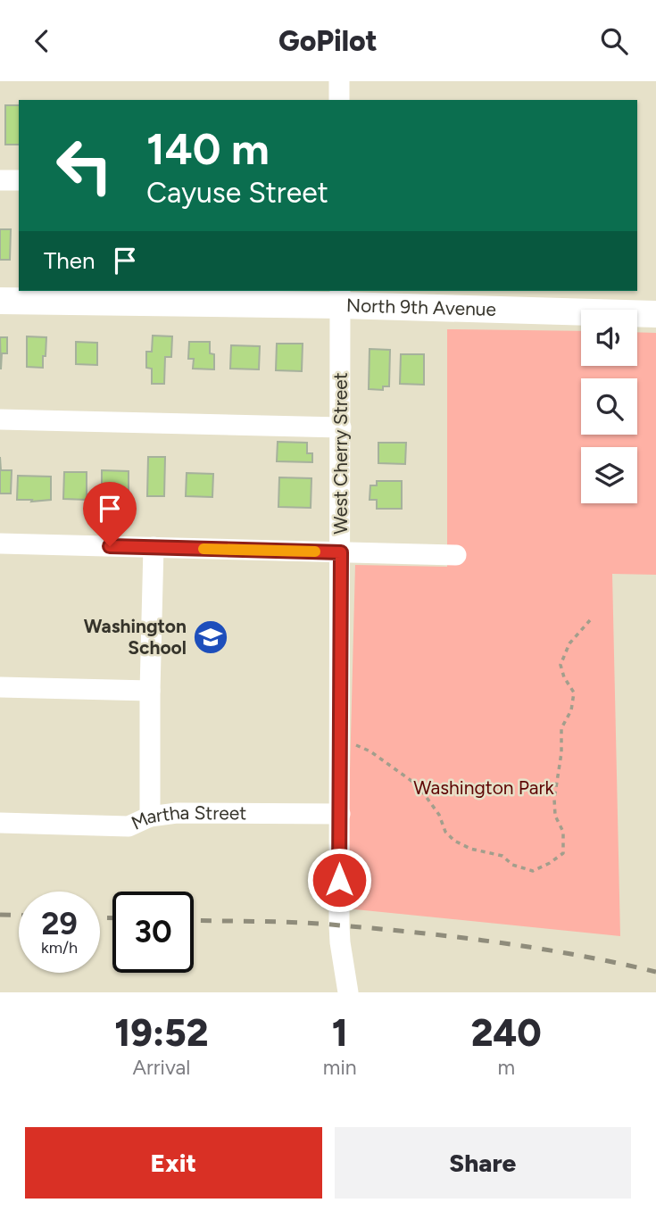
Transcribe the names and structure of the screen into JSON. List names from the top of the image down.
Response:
{
  "streets": {
    "main road": ["North 9th Avenue"],
    "street": ["West Cherry Street", "Martha Street"]
  },
  "crossings": [
    ["North 9th Avenue", "West Cherry Street"],
    ["West Cherry Street", "Martha Street"]
  ],
  "parks": ["Washington Park"],
  "places": {
    "school or university": ["Washington School"]
  },
  "page": {
    "header": "GoPilot",
    "turn": ["140 m", "Cayuse Street"],
    "then": "Then",
    "speed": "29 km/h",
    "limit": "30",
    "eta": [
      "19:52",
      "Arrival",
      "1",
      "min",
      "240",
      "m"
    ],
    "buttons": ["Exit", "Share"]
  }
}
